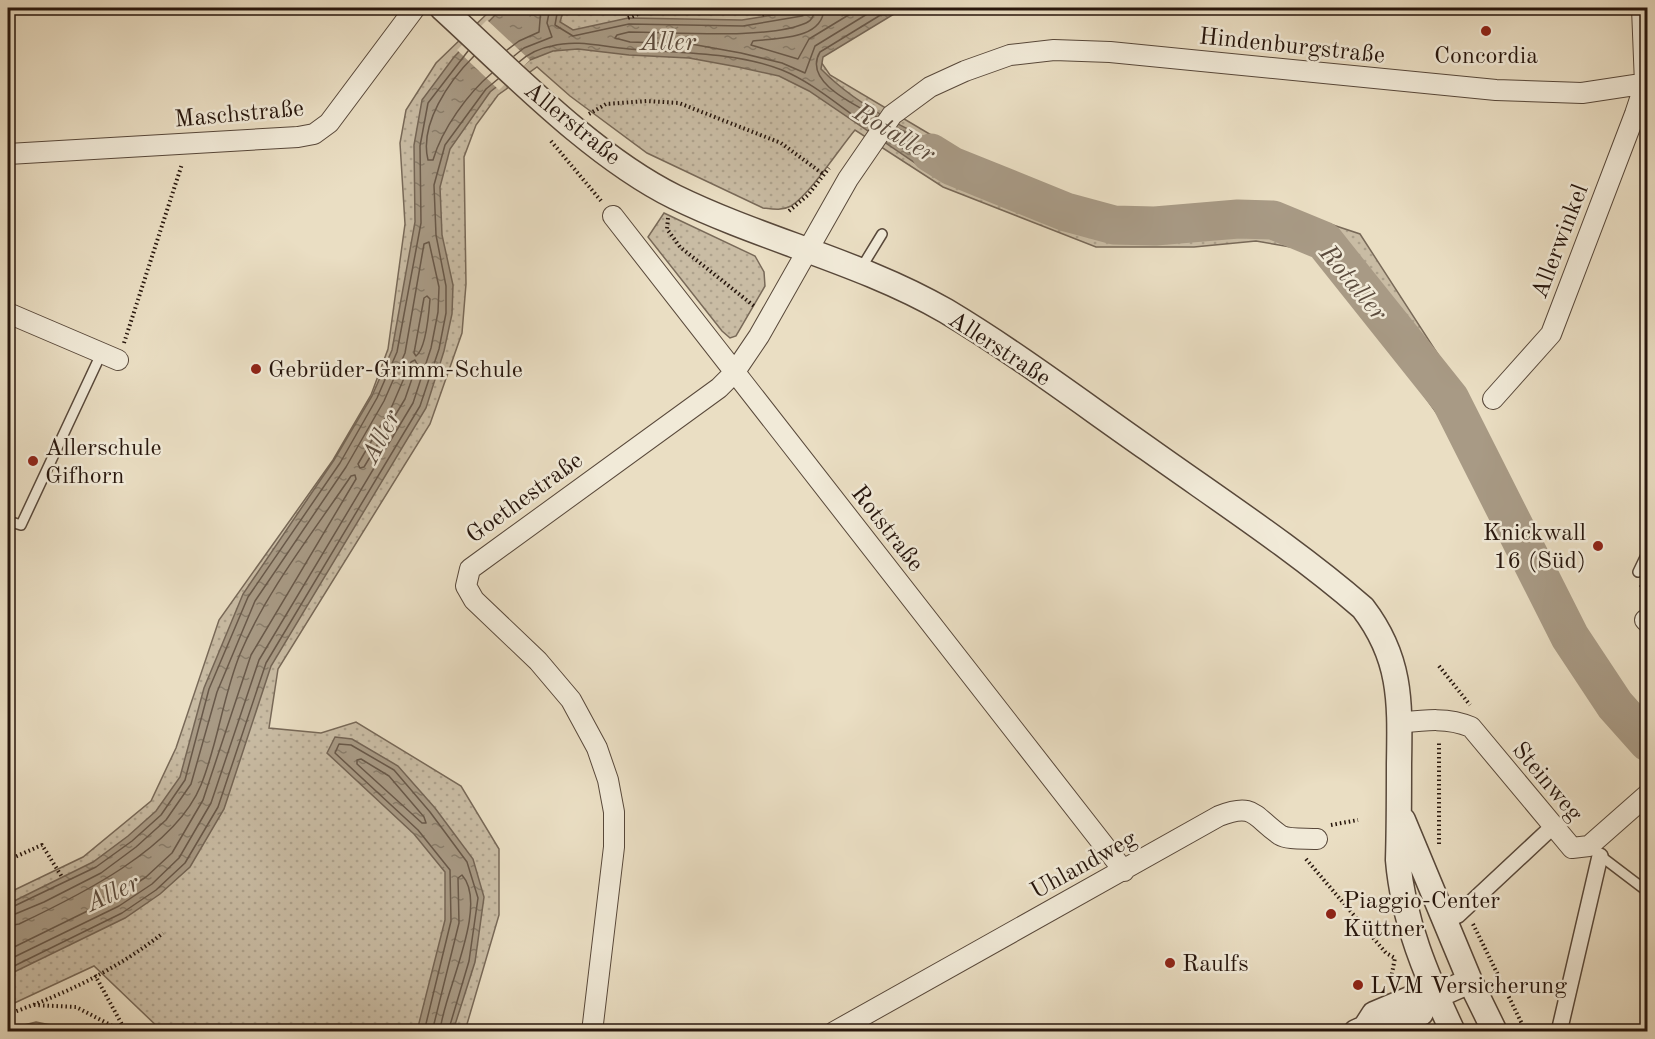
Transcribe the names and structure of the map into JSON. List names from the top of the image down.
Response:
{
  "streets": {
    "street": [
      "Hindenburgstraße",
      "Maschstraße",
      "Allerstraße",
      "Allerwinkel",
      "Goethestraße",
      "Rotstraße",
      "Steinweg",
      "Uhlandweg"
    ]
  },
  "crossings": [
    ["Hindenburgstraße", "Allerstraße"],
    ["Hindenburgstraße", "Allerwinkel"],
    ["Hindenburgstraße", "Goethestraße"],
    ["Allerstraße", "Goethestraße"],
    ["Allerstraße", "Steinweg"],
    ["Goethestraße", "Rotstraße"],
    ["Rotstraße", "Uhlandweg"]
  ],
  "water": ["Aller", "Rotaller"],
  "places": [
    "Concordia",
    "Gebrüder-Grimm-Schule",
    "Allerschule Gifhorn",
    "Knickwall 16 (Süd)",
    "Piaggio-Center Küttner",
    "Raulfs",
    "LVM Versicherung"
  ]
}
